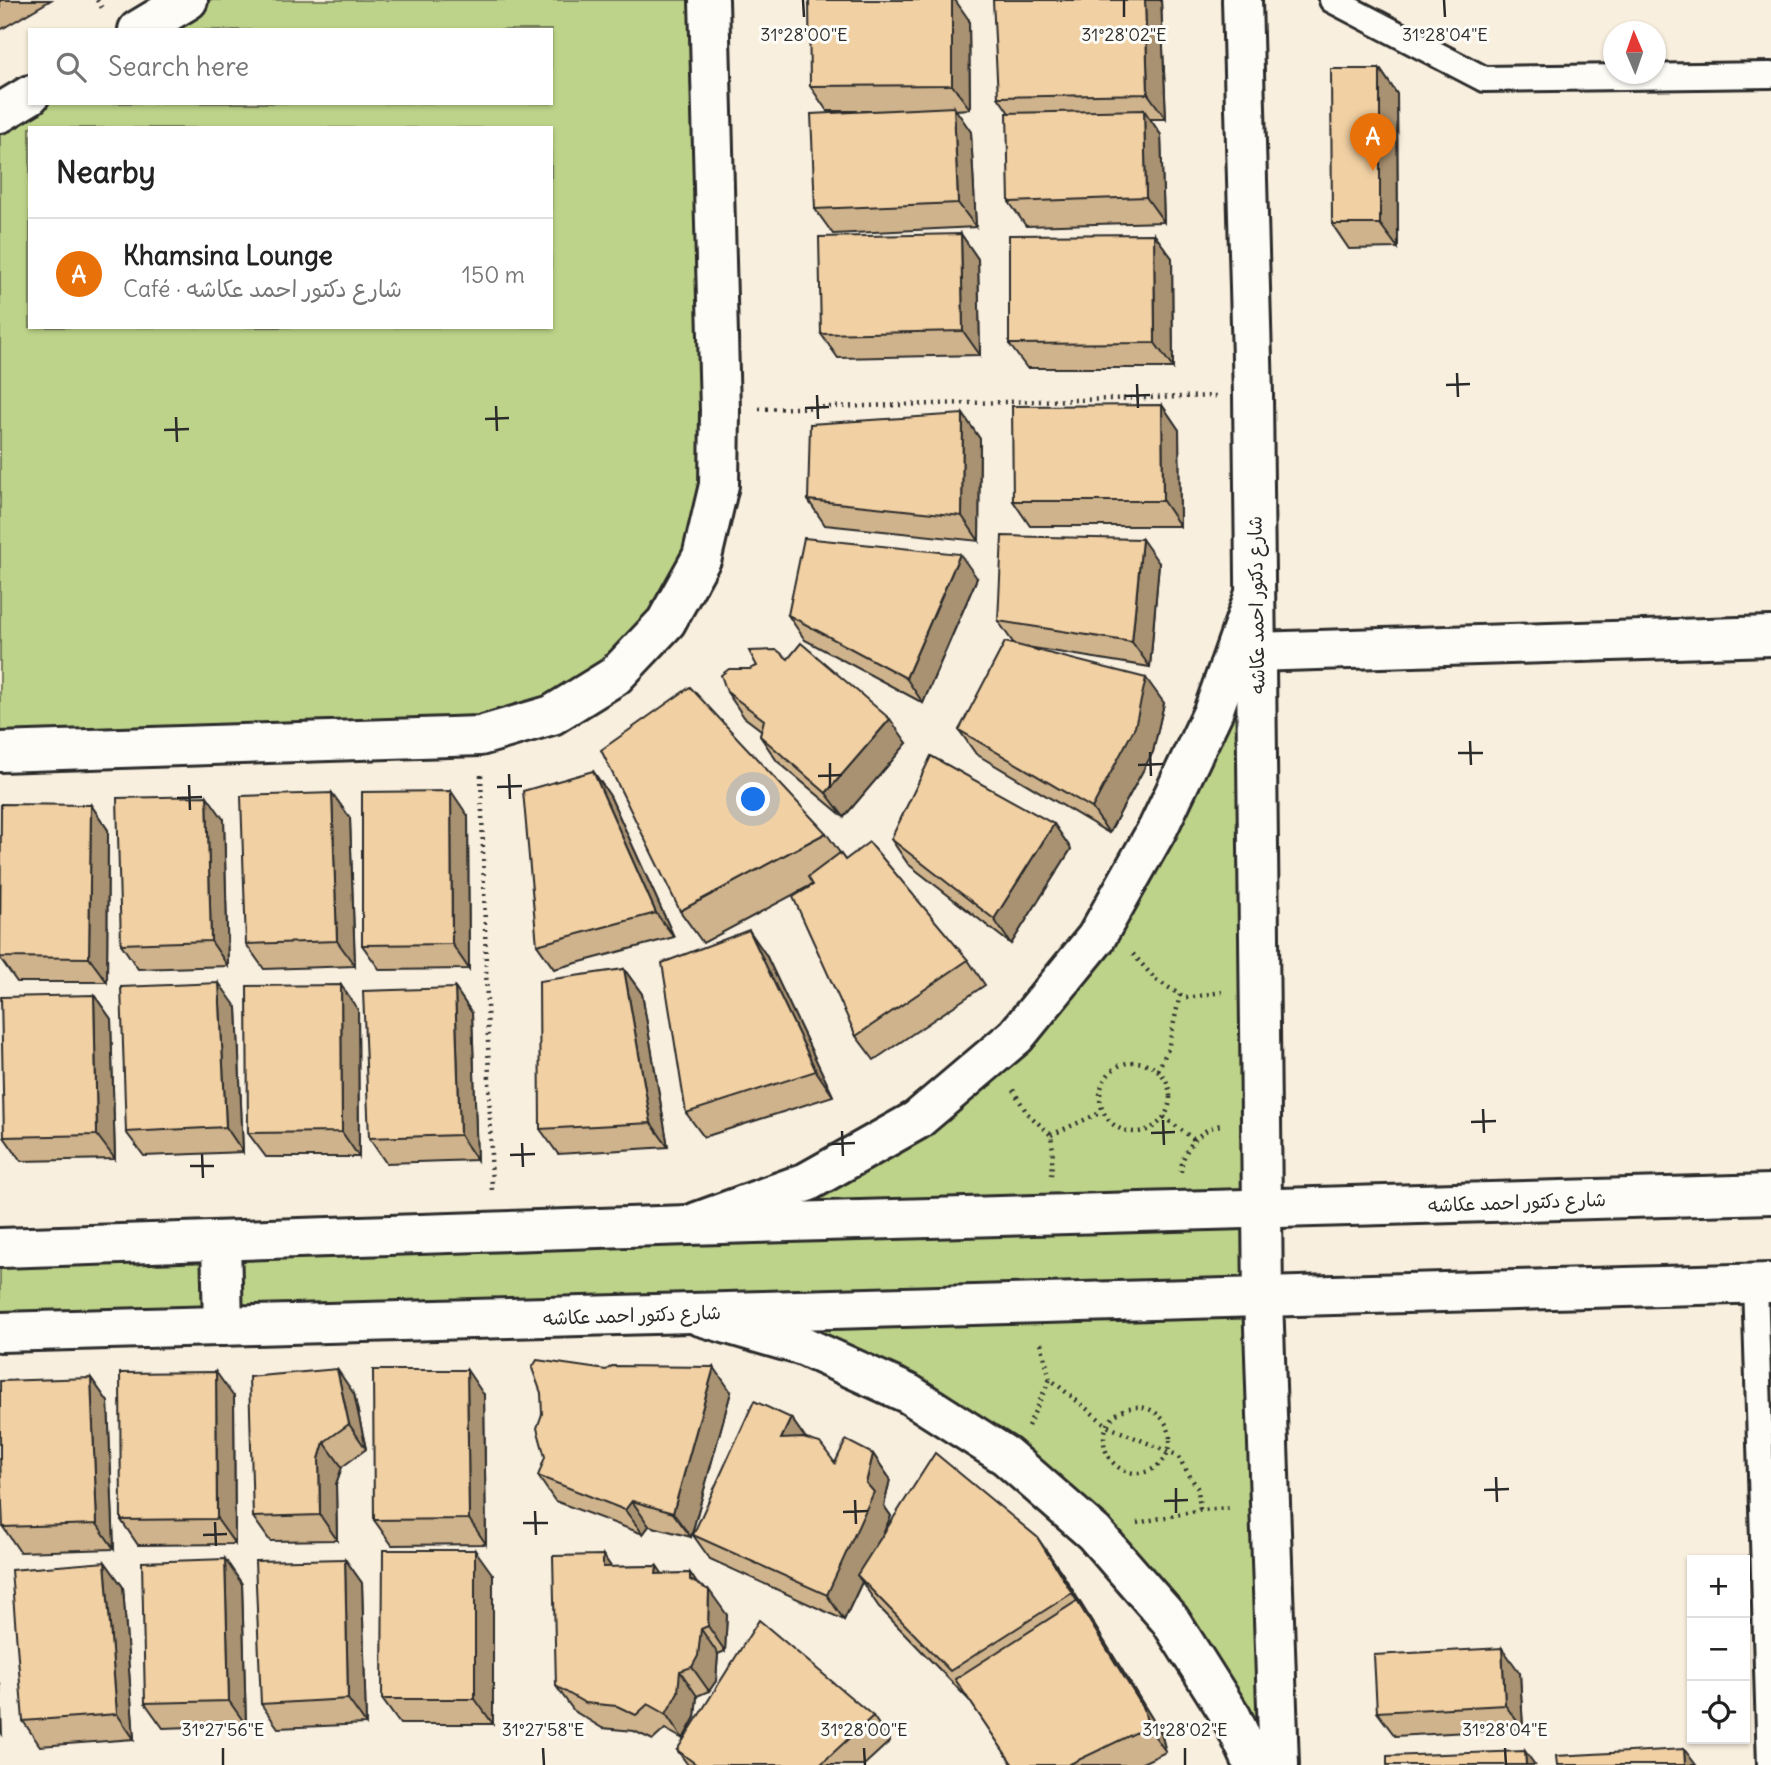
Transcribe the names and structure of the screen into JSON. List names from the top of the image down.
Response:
{
  "streets": {
    "street": ["شارع دكتور احمد عكاشه"]
  },
  "north": "top",
  "page": {
    "search": "Search here",
    "pins": "A",
    "heading": "Nearby",
    "list": [
      {
        "mark": "A",
        "name": "Khamsina Lounge",
        "note": "Café · شارع دكتور احمد عكاشه",
        "value": "150 m"
      }
    ],
    "map_buttons": ["+", "−"]
  },
  "coordinates": [
    "31°28'00\"E",
    "31°28'02\"E",
    "31°28'04\"E",
    "31°27'56\"E",
    "31°27'58\"E"
  ]
}
